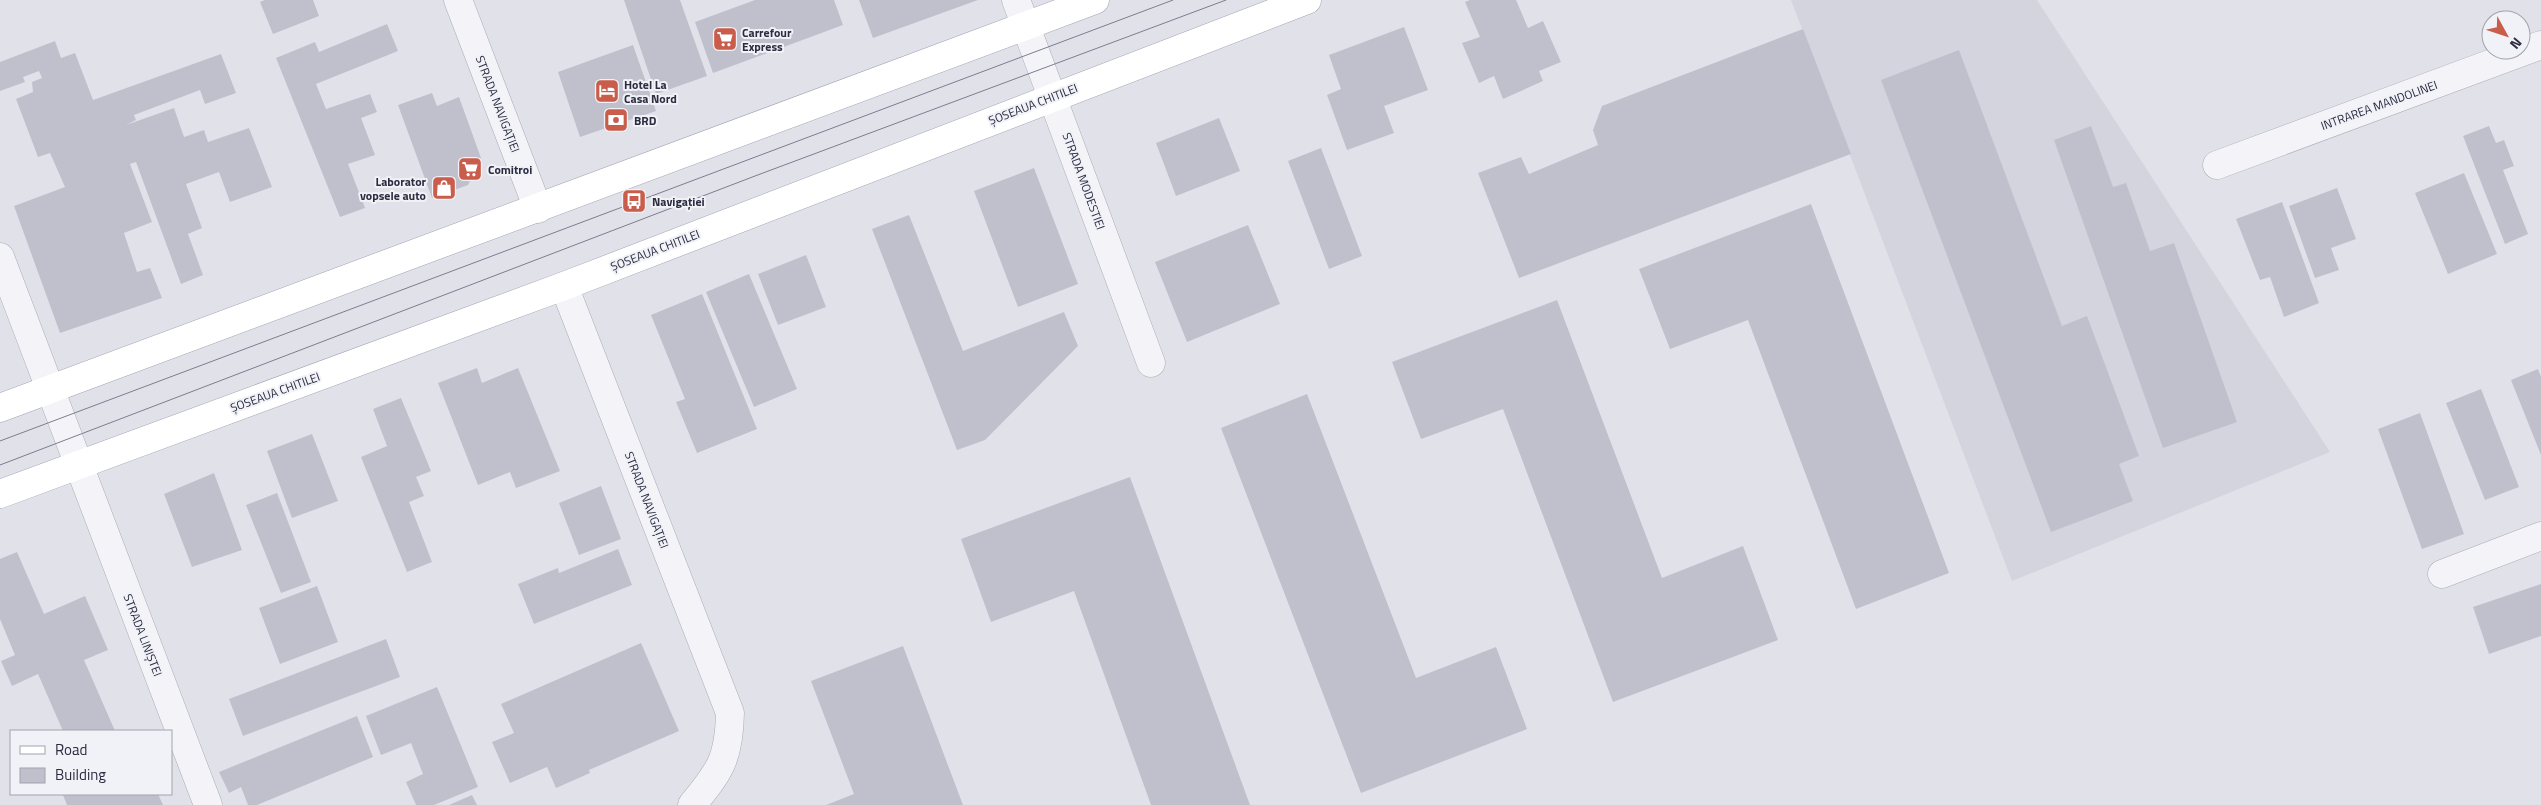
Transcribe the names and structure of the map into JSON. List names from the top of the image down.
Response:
{
  "streets": {
    "main road": ["ȘOSEAUA CHITILEI"],
    "street": [
      "STRADA NAVIGAȚIEI",
      "INTRAREA MANDOLINEI",
      "STRADA MODESTIEI",
      "STRADA LINIȘTEI"
    ]
  },
  "crossings": [
    ["STRADA NAVIGAȚIEI", "ȘOSEAUA CHITILEI"],
    ["ȘOSEAUA CHITILEI", "STRADA MODESTIEI"],
    ["ȘOSEAUA CHITILEI", "STRADA LINIȘTEI"]
  ],
  "places": {
    "supermarket": ["Carrefour Express", "Comitroi"],
    "hotel": ["Hotel La Casa Nord"],
    "bank": ["BRD"],
    "shop": ["Laborator vopsele auto"],
    "bus stop": ["Navigației"]
  },
  "legend": ["Road", "Building"],
  "north": "bottom right"
}
